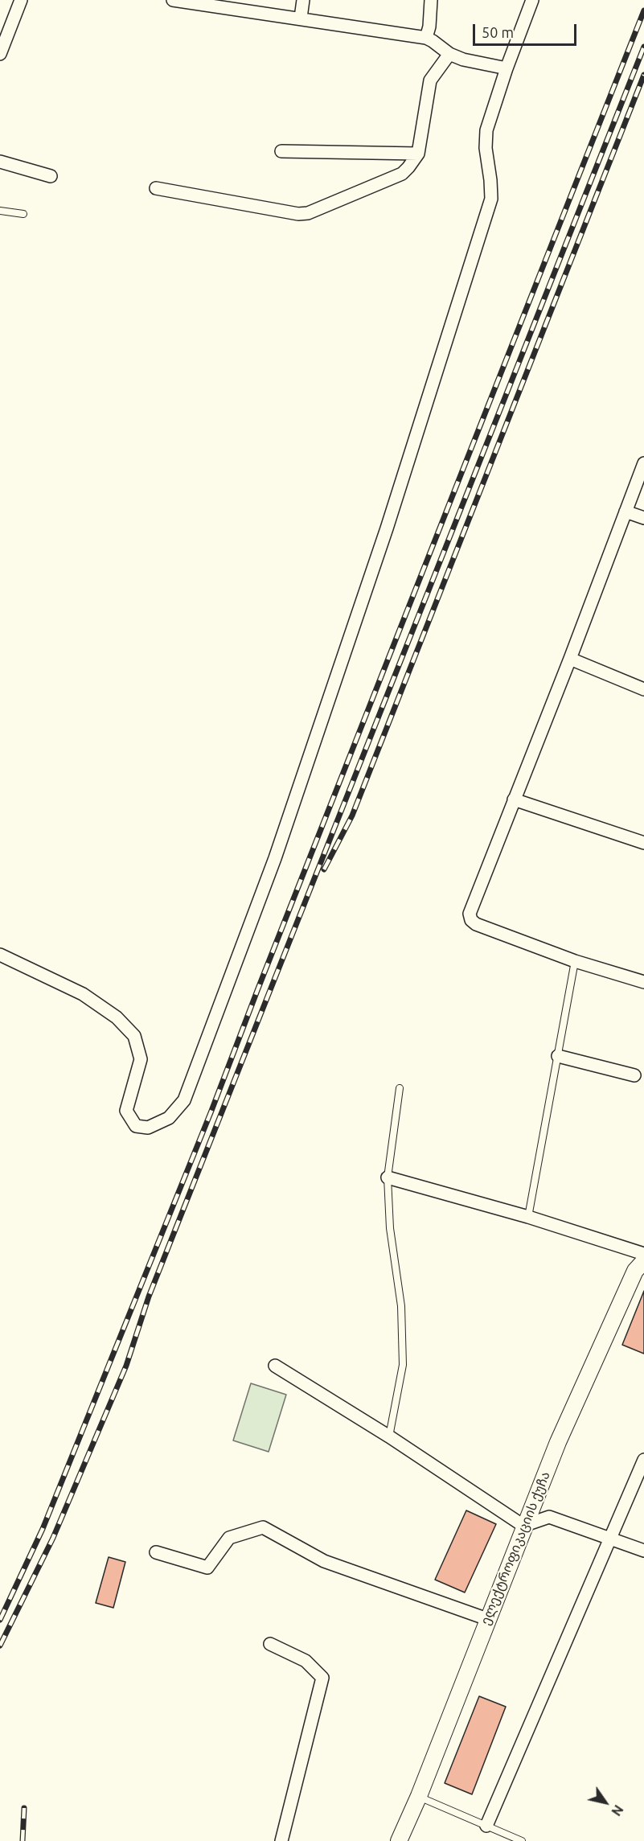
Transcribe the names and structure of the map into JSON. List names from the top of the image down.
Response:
{
  "streets": {
    "street": ["ელექტროფიკაციის ქუჩა"]
  },
  "scale_bar": "50 m",
  "north": "bottom right"
}
